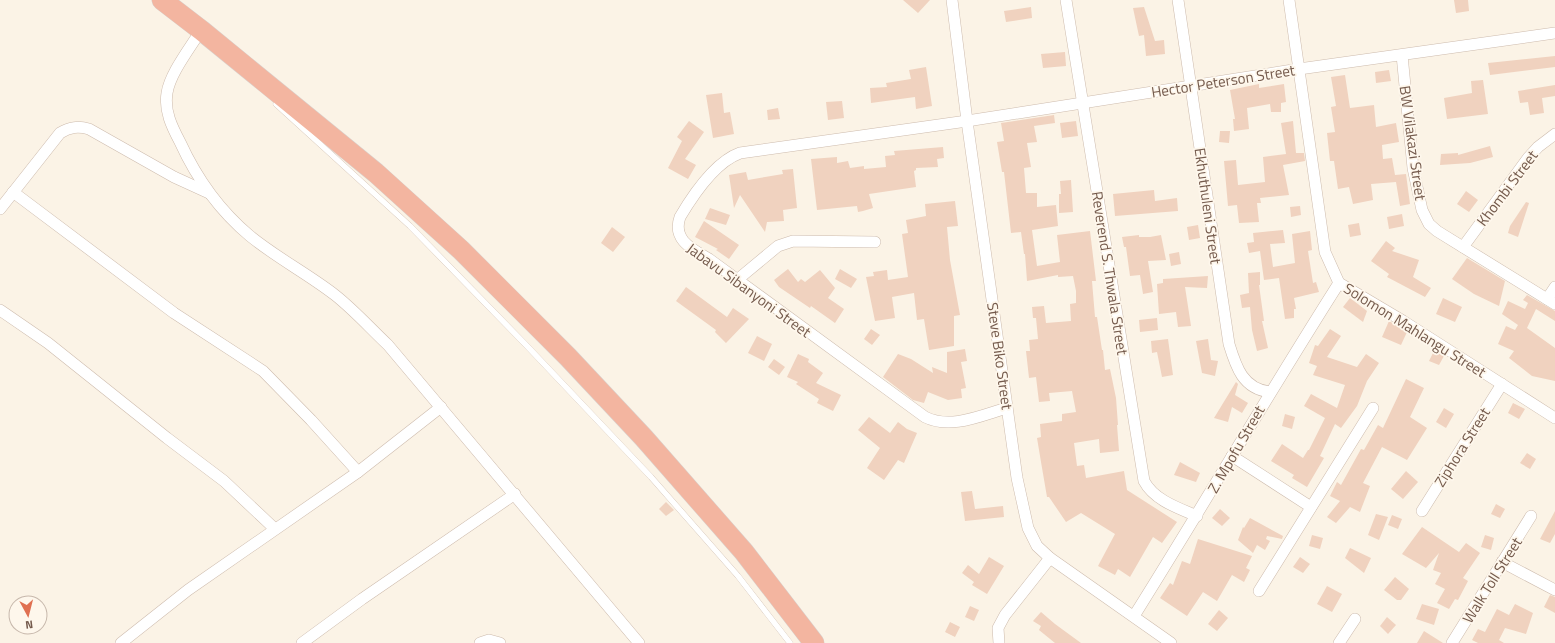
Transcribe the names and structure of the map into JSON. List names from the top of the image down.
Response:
{
  "streets": {
    "street": [
      "Hector Peterson Street",
      "BW Vilakazi Street",
      "Khombi Street",
      "Ekhuthuleni Street",
      "Reverend S. Thwala Street",
      "Jabavu Sibanyoni Street",
      "Solomon Mahlangu Street",
      "Steve Biko Street",
      "Ziphora Street",
      "Z. Mpofu Street",
      "Walk Toll Street"
    ]
  },
  "crossings": [
    ["Hector Peterson Street", "BW Vilakazi Street"],
    ["Hector Peterson Street", "Ekhuthuleni Street"],
    ["Hector Peterson Street", "Reverend S. Thwala Street"],
    ["Hector Peterson Street", "Jabavu Sibanyoni Street"],
    ["Hector Peterson Street", "Solomon Mahlangu Street"],
    ["Hector Peterson Street", "Steve Biko Street"],
    ["BW Vilakazi Street", "Khombi Street"],
    ["Ekhuthuleni Street", "Z. Mpofu Street"],
    ["Reverend S. Thwala Street", "Z. Mpofu Street"],
    ["Jabavu Sibanyoni Street", "Steve Biko Street"],
    ["Solomon Mahlangu Street", "Ziphora Street"],
    ["Solomon Mahlangu Street", "Z. Mpofu Street"],
    ["Steve Biko Street", "Z. Mpofu Street"]
  ],
  "north": "bottom"
}
